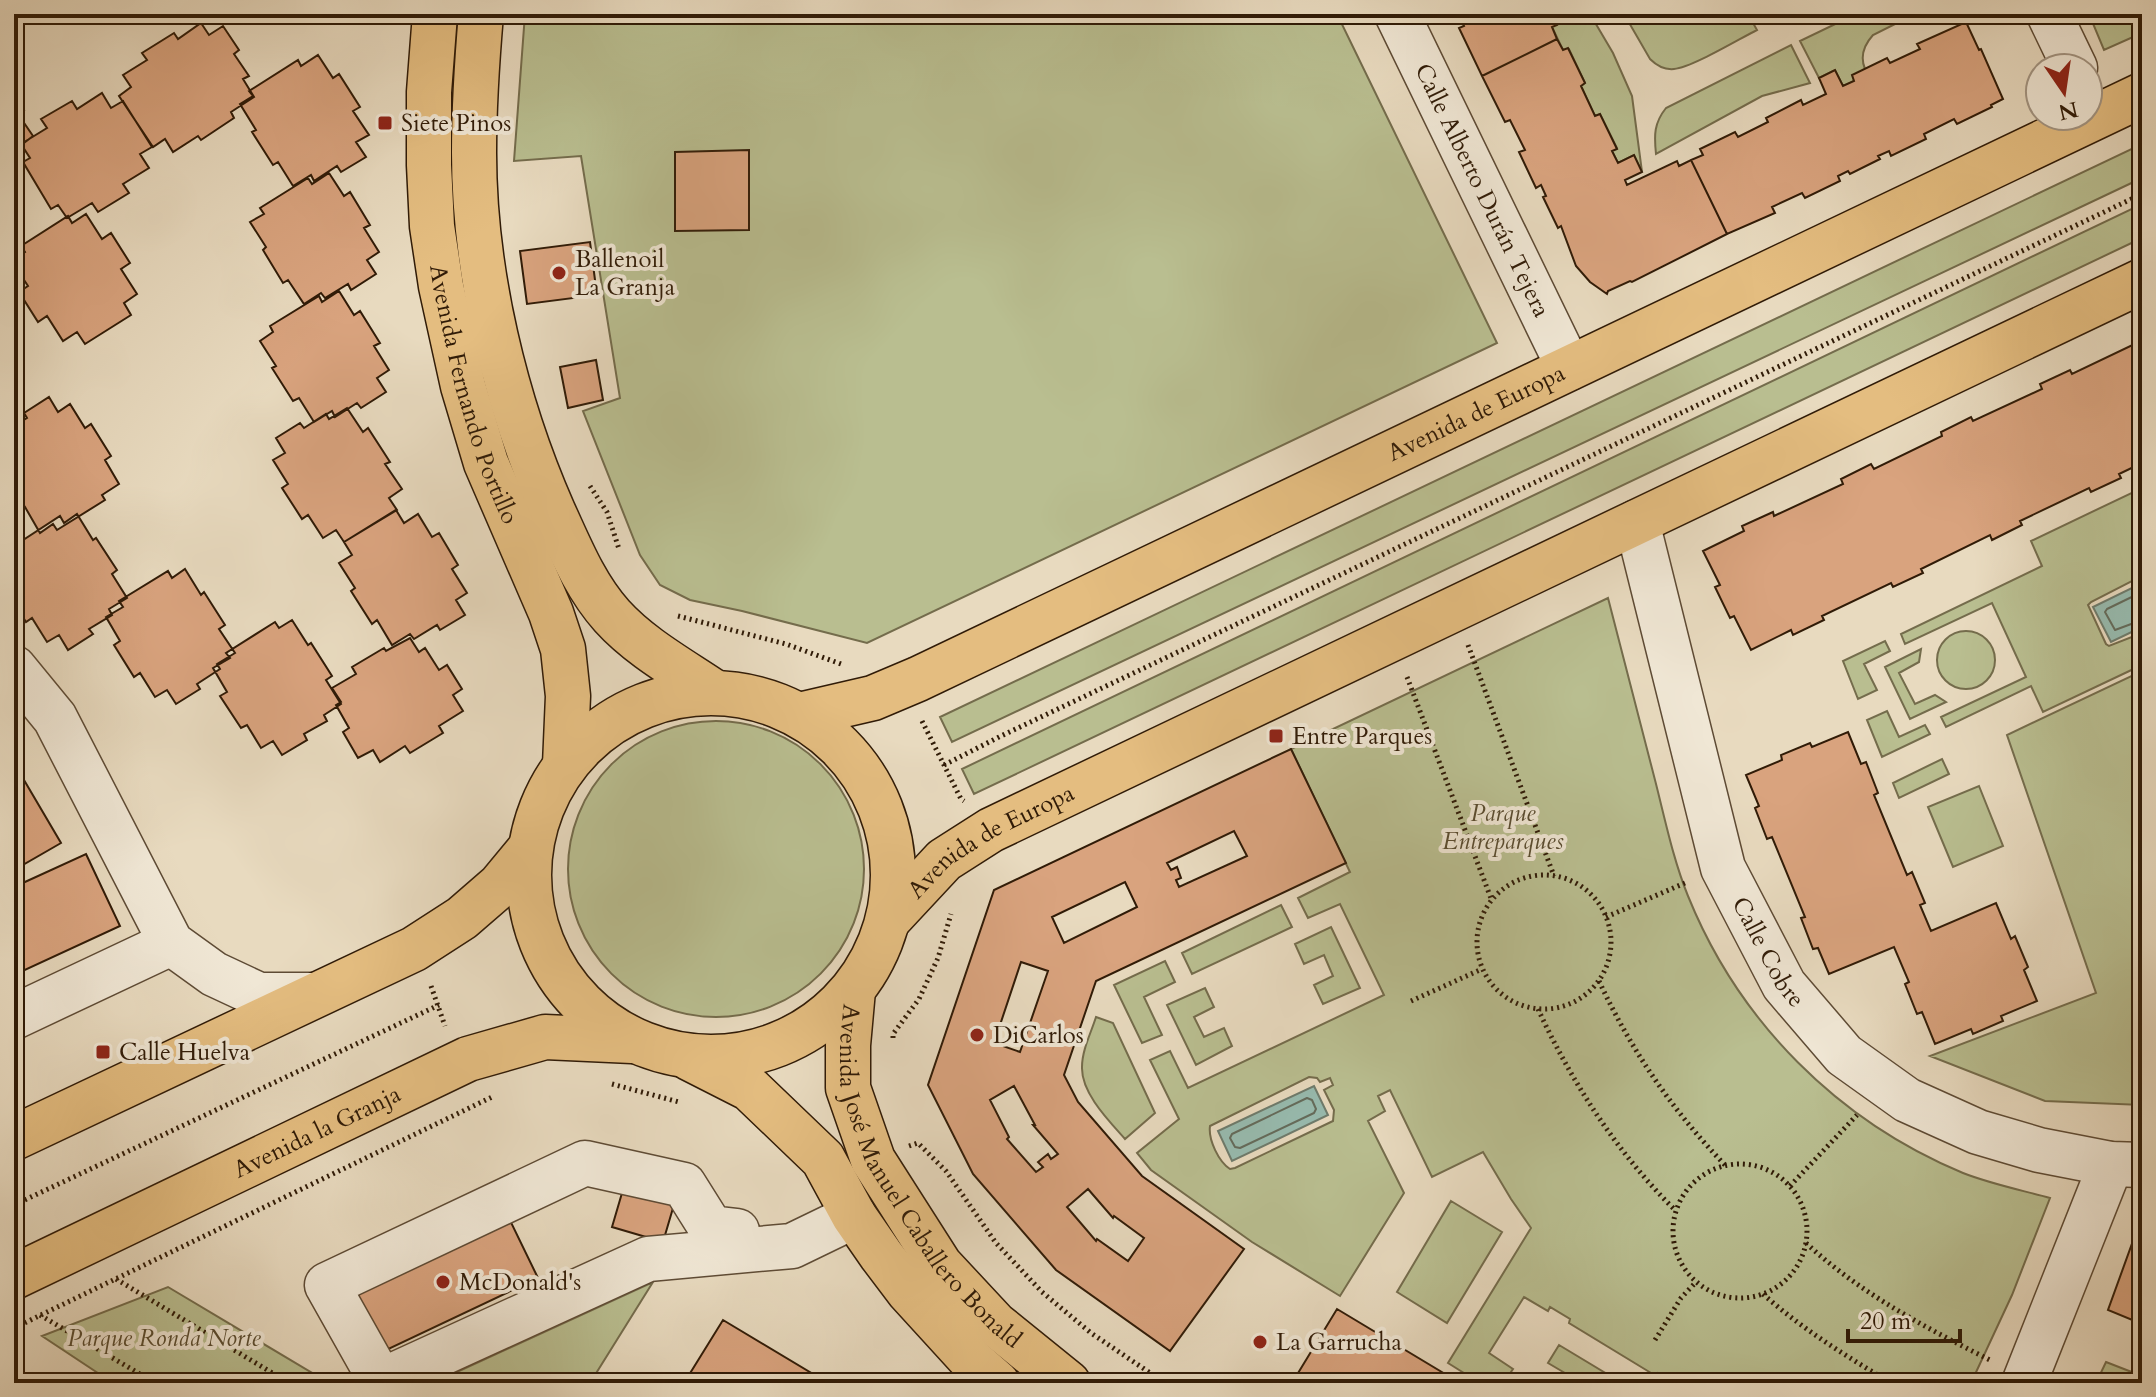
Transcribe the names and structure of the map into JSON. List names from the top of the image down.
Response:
{
  "streets": {
    "main road": [
      "Avenida Fernando Portillo",
      "Avenida de Europa",
      "Avenida la Granja",
      "Avenida José Manuel Caballero Bonald"
    ],
    "street": ["Calle Alberto Durán Tejera", "Calle Cobre"]
  },
  "crossings": [
    ["Calle Alberto Durán Tejera", "Avenida de Europa"],
    ["Avenida Fernando Portillo", "Avenida de Europa"],
    ["Avenida de Europa", "Calle Cobre"],
    ["Avenida de Europa", "Avenida la Granja"],
    ["Avenida de Europa", "Avenida José Manuel Caballero Bonald"]
  ],
  "parks": ["Parque Entreparques", "Parque Ronda Norte"],
  "places": {
    "transit": ["Siete Pinos", "Entre Parques", "Calle Huelva"],
    "other": [
      "Ballenoil La Granja",
      "DiCarlos",
      "McDonald's",
      "La Garrucha"
    ]
  },
  "scale_bar": "20 m",
  "north": "bottom"
}
